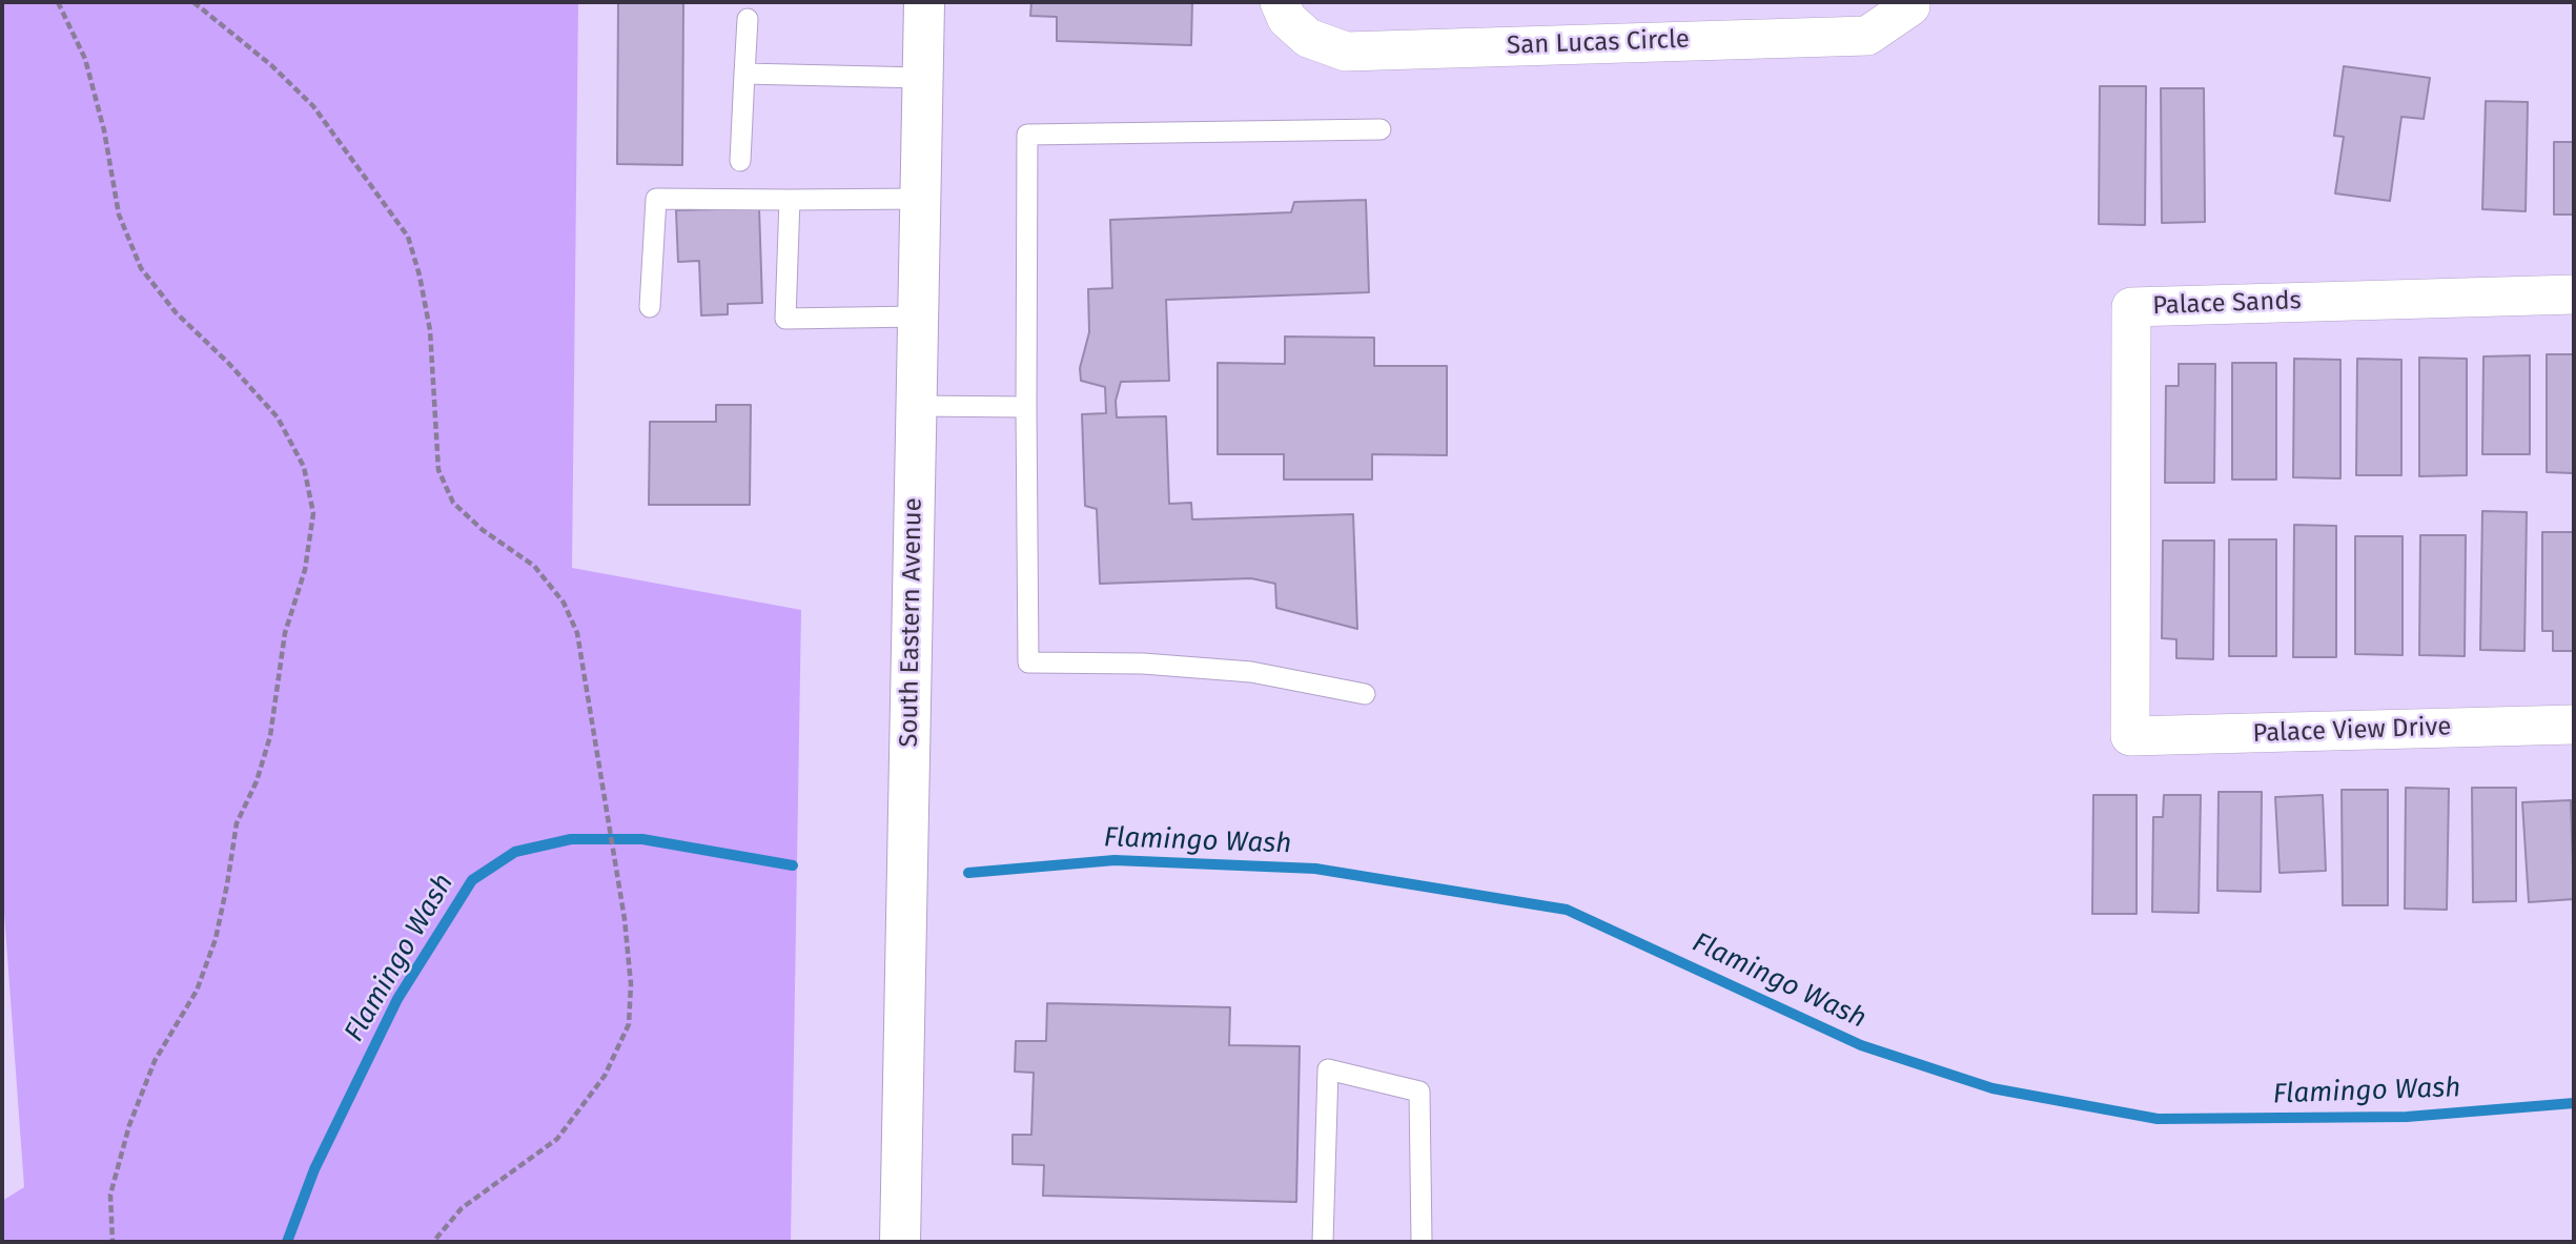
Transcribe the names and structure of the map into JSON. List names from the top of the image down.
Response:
{
  "streets": {
    "main road": ["South Eastern Avenue"],
    "street": ["San Lucas Circle", "Palace Sands", "Palace View Drive"]
  },
  "crossings": [
    ["Palace Sands", "Palace View Drive"]
  ],
  "water": ["Flamingo Wash"]
}
